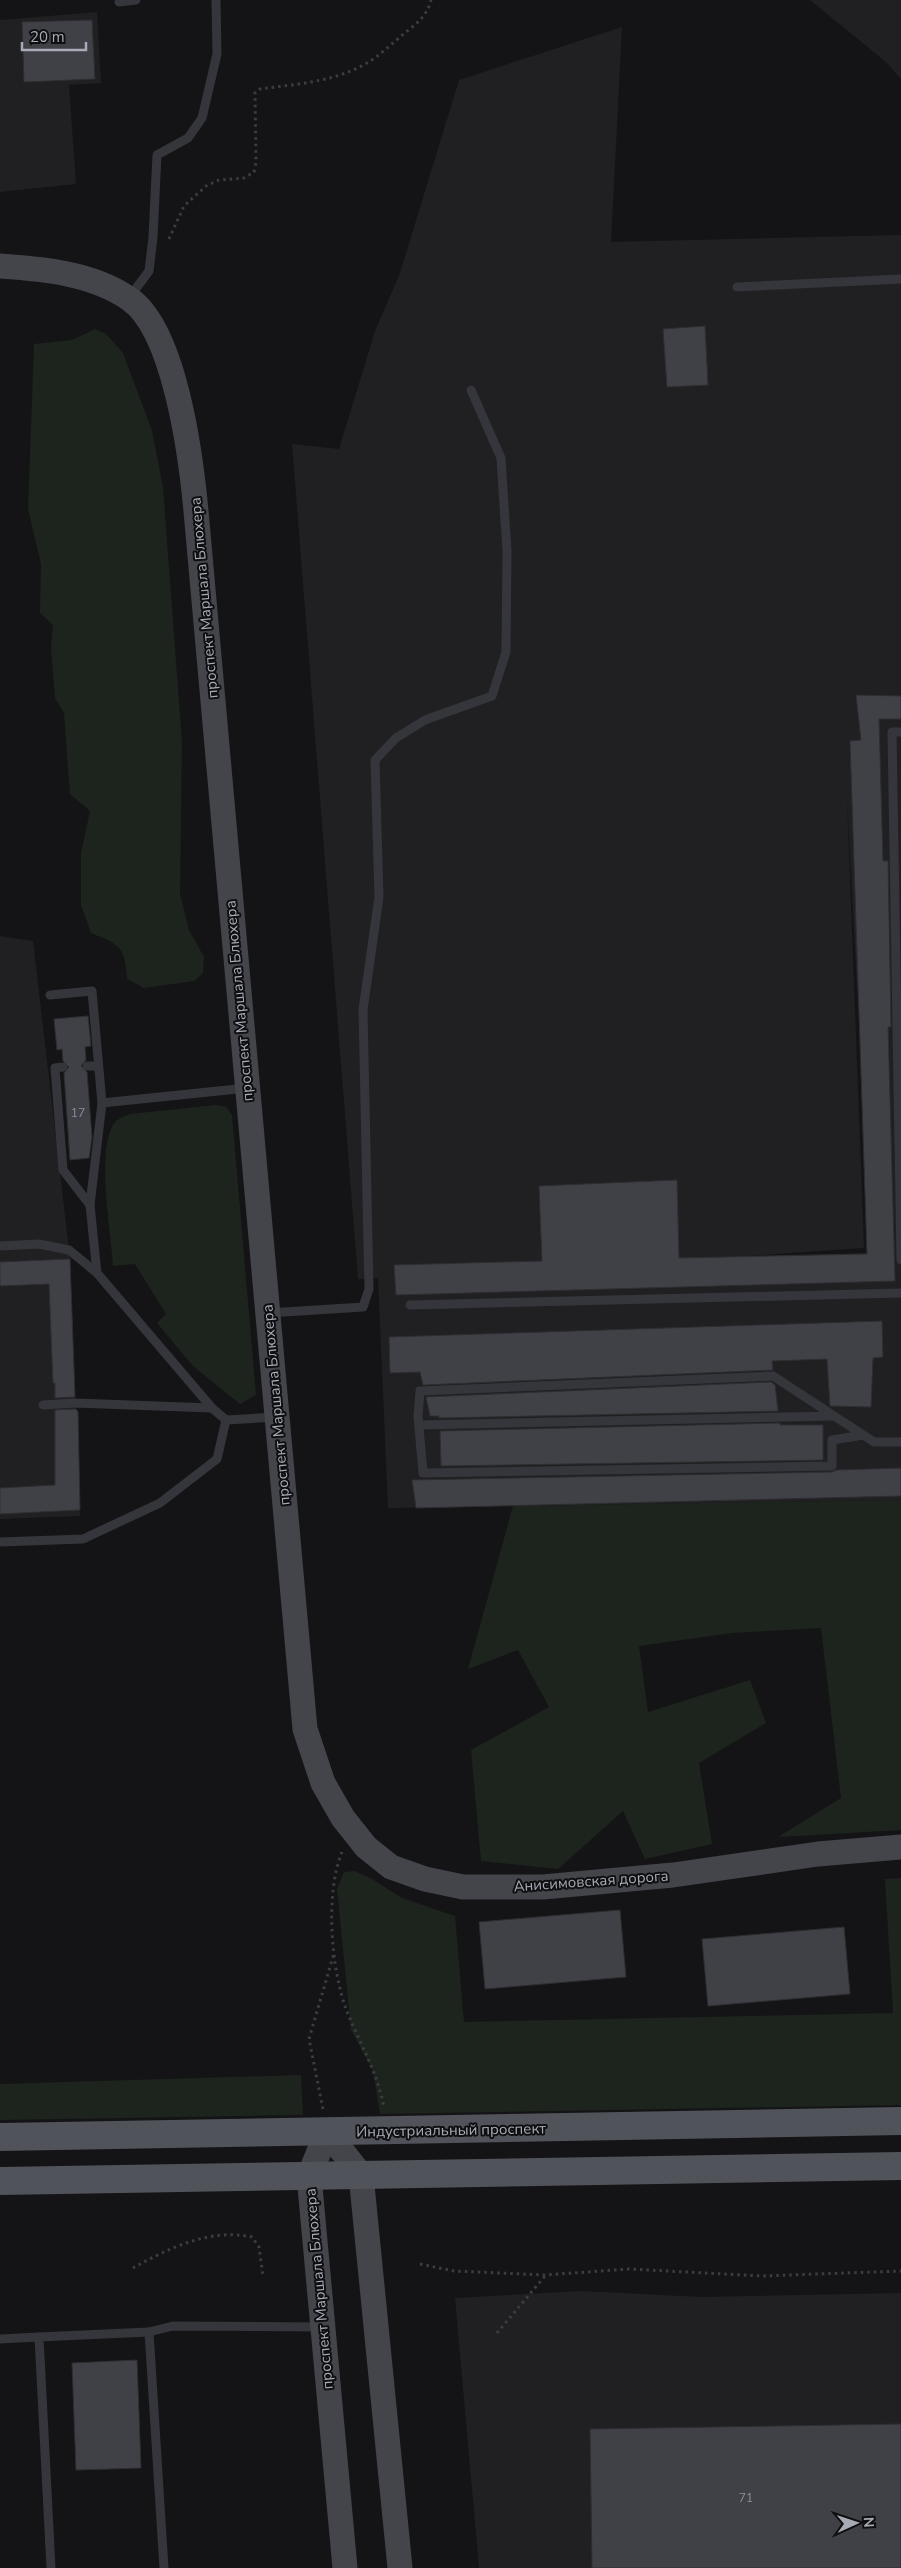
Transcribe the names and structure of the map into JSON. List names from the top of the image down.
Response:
{
  "streets": {
    "main road": ["Индустриальный проспект"],
    "street": ["проспект Маршала Блюхера", "Анисимовская дорога"]
  },
  "crossings": [
    ["проспект Маршала Блюхера", "Анисимовская дорога"],
    ["проспект Маршала Блюхера", "Индустриальный проспект"]
  ],
  "house_numbers": ["17", "71"],
  "scale_bar": "20 m",
  "north": "right"
}
